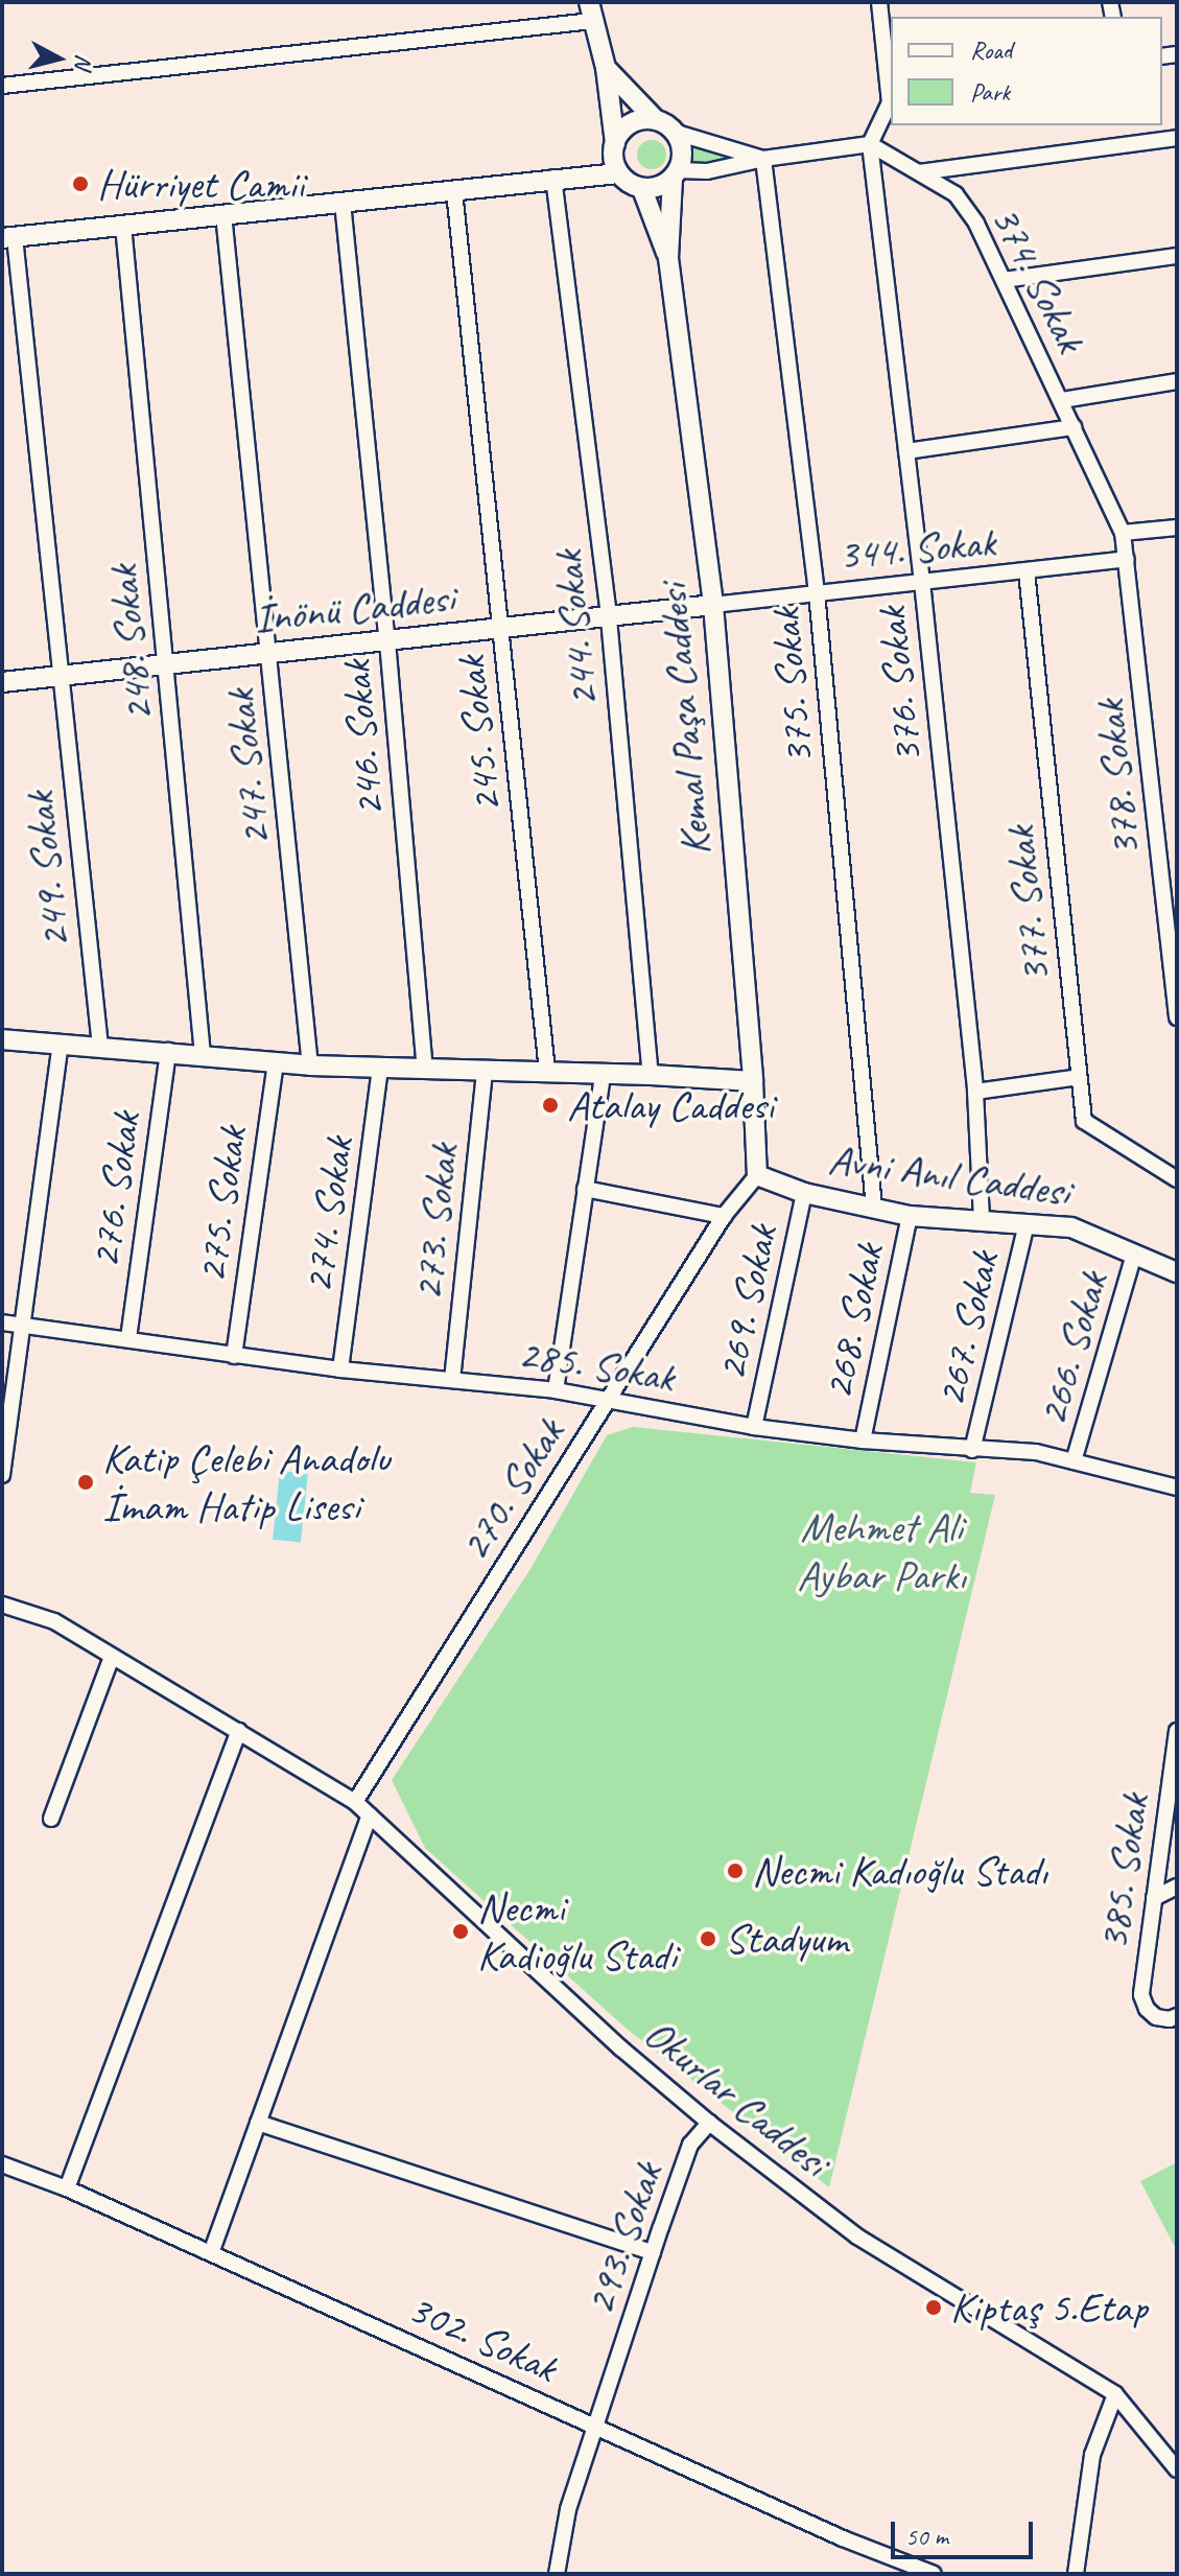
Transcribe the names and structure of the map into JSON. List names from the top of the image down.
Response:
{
  "streets": {
    "street": [
      "374. Sokak",
      "344. Sokak",
      "İnönü Caddesi",
      "244. Sokak",
      "248. Sokak",
      "376. Sokak",
      "375. Sokak",
      "Kemal Paşa Caddesi",
      "245. Sokak",
      "246. Sokak",
      "247. Sokak",
      "378. Sokak",
      "249. Sokak",
      "377. Sokak",
      "Avni Anıl Caddesi",
      "276. Sokak",
      "275. Sokak",
      "274. Sokak",
      "273. Sokak",
      "269. Sokak",
      "268. Sokak",
      "267. Sokak",
      "266. Sokak",
      "285. Sokak",
      "270. Sokak",
      "385. Sokak",
      "Okurlar Caddesi",
      "293. Sokak",
      "302. Sokak"
    ]
  },
  "crossings": [
    ["374. Sokak", "376. Sokak"],
    ["374. Sokak", "378. Sokak"],
    ["344. Sokak", "İnönü Caddesi"],
    ["344. Sokak", "376. Sokak"],
    ["344. Sokak", "375. Sokak"],
    ["344. Sokak", "Kemal Paşa Caddesi"],
    ["344. Sokak", "378. Sokak"],
    ["344. Sokak", "377. Sokak"],
    ["İnönü Caddesi", "244. Sokak"],
    ["İnönü Caddesi", "248. Sokak"],
    ["İnönü Caddesi", "Kemal Paşa Caddesi"],
    ["İnönü Caddesi", "245. Sokak"],
    ["İnönü Caddesi", "246. Sokak"],
    ["İnönü Caddesi", "247. Sokak"],
    ["İnönü Caddesi", "249. Sokak"],
    ["376. Sokak", "Avni Anıl Caddesi"],
    ["375. Sokak", "Avni Anıl Caddesi"],
    ["Kemal Paşa Caddesi", "Avni Anıl Caddesi"],
    ["Kemal Paşa Caddesi", "270. Sokak"],
    ["Avni Anıl Caddesi", "269. Sokak"],
    ["Avni Anıl Caddesi", "268. Sokak"],
    ["Avni Anıl Caddesi", "267. Sokak"],
    ["Avni Anıl Caddesi", "266. Sokak"],
    ["Avni Anıl Caddesi", "270. Sokak"],
    ["276. Sokak", "285. Sokak"],
    ["275. Sokak", "285. Sokak"],
    ["274. Sokak", "285. Sokak"],
    ["273. Sokak", "285. Sokak"],
    ["269. Sokak", "285. Sokak"],
    ["268. Sokak", "285. Sokak"],
    ["267. Sokak", "285. Sokak"],
    ["266. Sokak", "285. Sokak"],
    ["285. Sokak", "270. Sokak"],
    ["270. Sokak", "Okurlar Caddesi"],
    ["Okurlar Caddesi", "293. Sokak"],
    ["293. Sokak", "302. Sokak"]
  ],
  "parks": ["Mehmet Ali Aybar Parkı"],
  "places": [
    "Hürriyet Camii",
    "Atalay Caddesi",
    "Katip Çelebi Anadolu İmam Hatip Lisesi",
    "Necmi Kadıoğlu Stadı",
    "Necmi Kadioğlu Stadi",
    "Stadyum",
    "Kiptaş 5.Etap"
  ],
  "legend": ["Road", "Park"],
  "scale_bar": "50 m",
  "north": "right"
}
